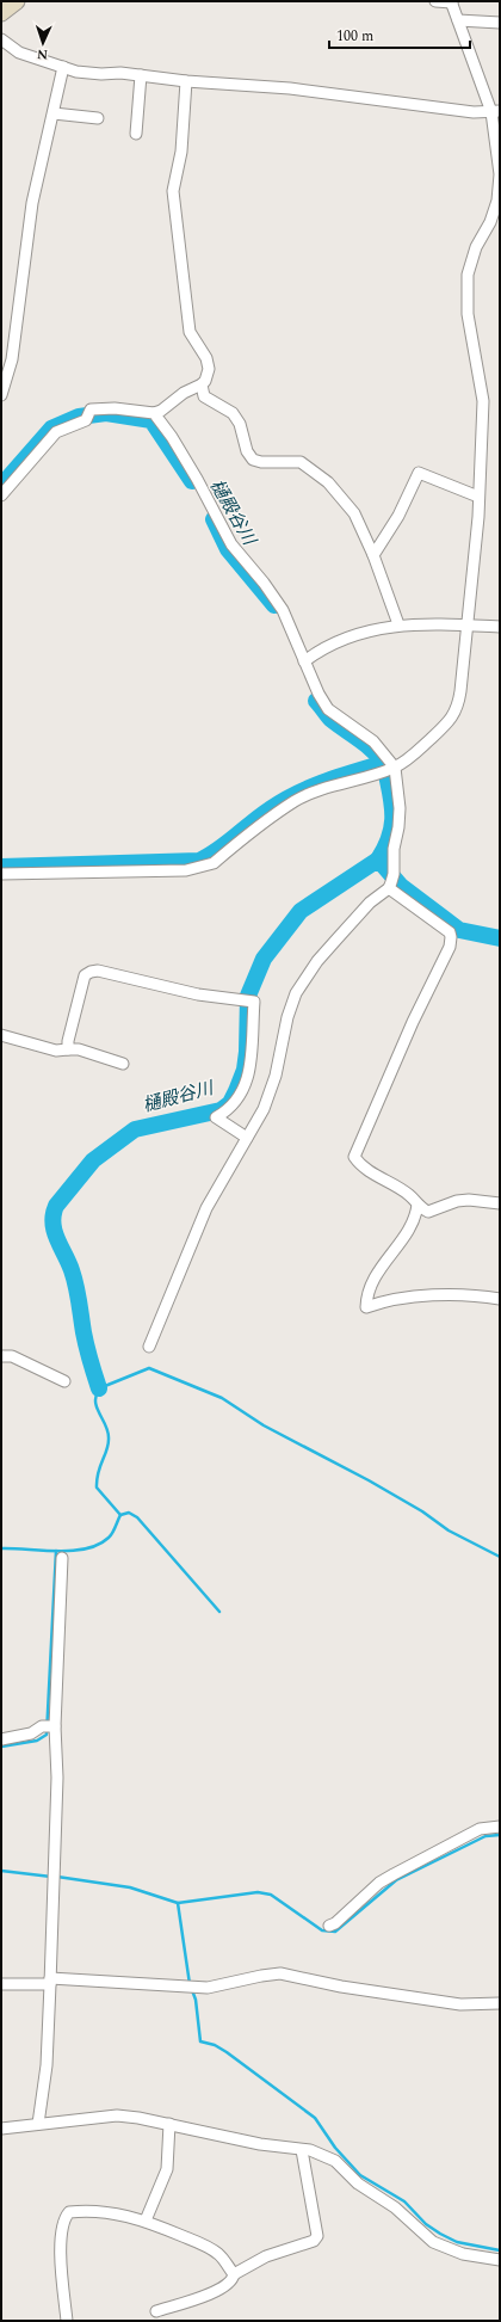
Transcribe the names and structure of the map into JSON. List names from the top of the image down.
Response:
{
  "water": ["樋殿谷川"],
  "scale_bar": "100 m",
  "north": "bottom"
}
